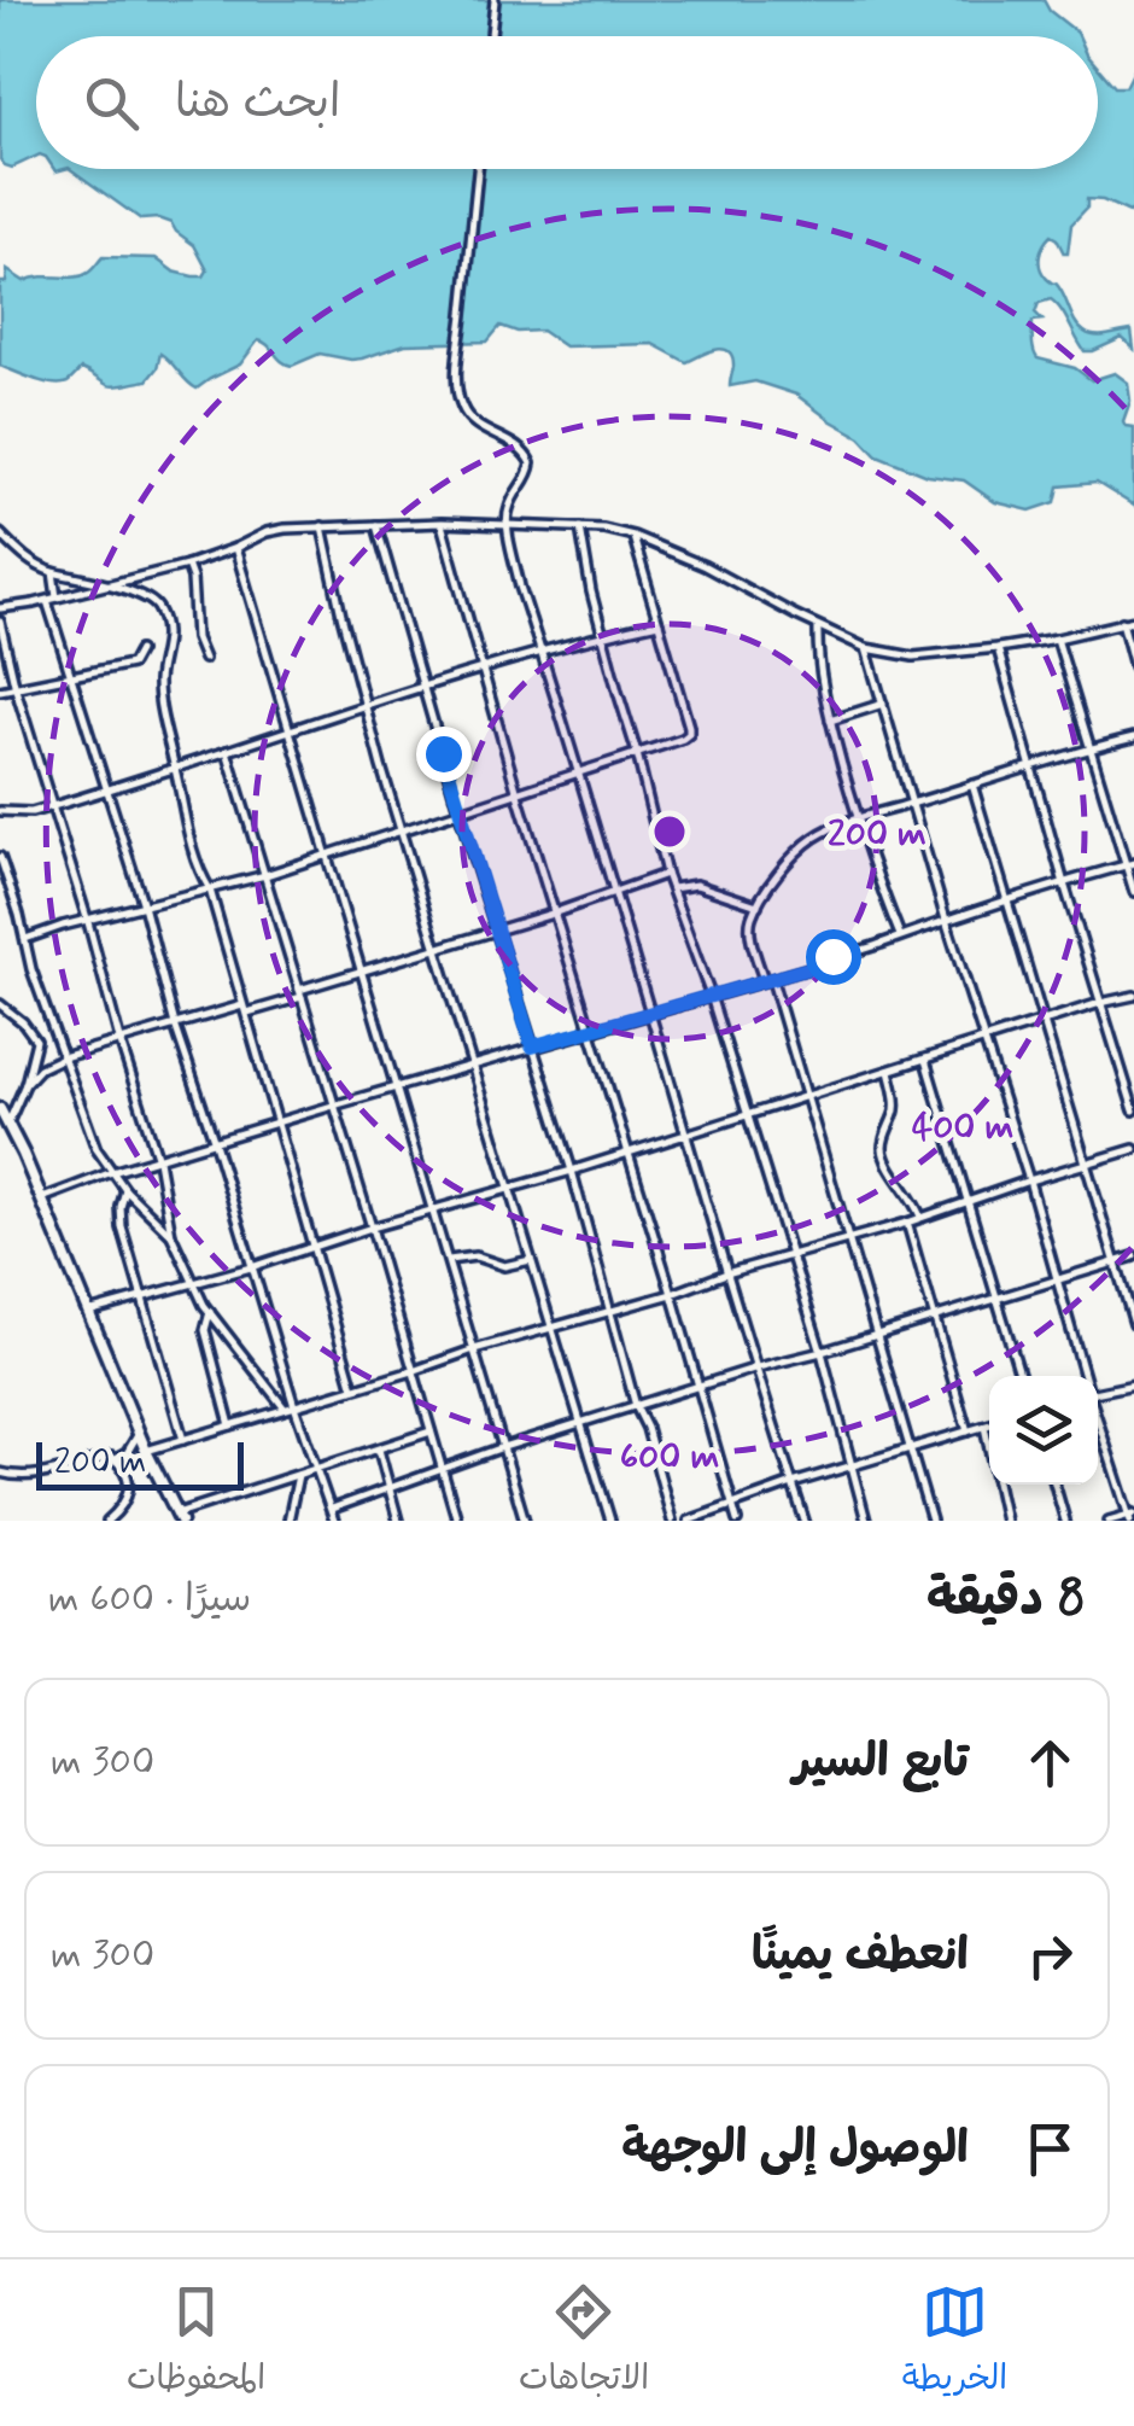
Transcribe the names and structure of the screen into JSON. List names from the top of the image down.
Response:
{
  "scale_bar": "200 m",
  "page": {
    "search": "ابحث هنا",
    "scale": "200 m",
    "heading": ["8 دقيقة", "سيرًا · 600 m"],
    "list": [
      ["تابع السير", "300 m"],
      ["انعطف يمينًا", "300 m"],
      "الوصول إلى الوجهة"
    ],
    "nav": ["الخريطة", "الاتجاهات", "المحفوظات"]
  },
  "rings": ["200 m", "400 m", "600 m"]
}
